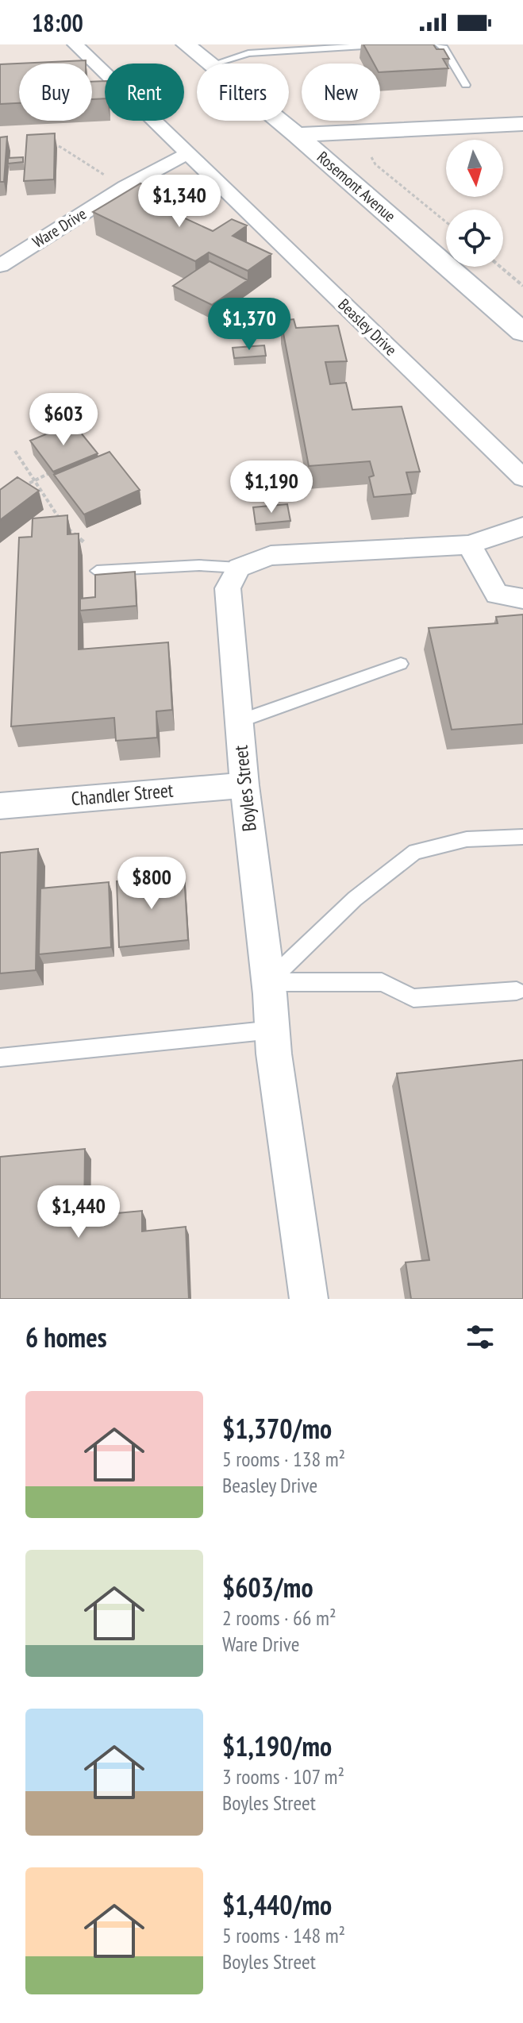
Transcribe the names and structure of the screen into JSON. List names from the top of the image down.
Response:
{
  "streets": {
    "main road": ["Rosemont Avenue"],
    "street": [
      "Ware Drive",
      "Beasley Drive",
      "Boyles Street",
      "Chandler Street"
    ]
  },
  "crossings": [
    ["Ware Drive", "Beasley Drive"],
    ["Boyles Street", "Chandler Street"]
  ],
  "north": "bottom",
  "page": {
    "status": "18:00",
    "chip": [
      "Buy",
      "Rent",
      "Filters",
      "New"
    ],
    "price": [
      "$1,340",
      "$1,370",
      "$603",
      "$1,190",
      "$800",
      "$1,440"
    ],
    "heading": "6 homes",
    "list": [
      {
        "name": "$1,370/mo",
        "note": "5 rooms · 138 m² · Beasley Drive"
      },
      {
        "name": "$603/mo",
        "note": "2 rooms · 66 m² · Ware Drive"
      },
      {
        "name": "$1,190/mo",
        "note": "3 rooms · 107 m² · Boyles Street"
      },
      {
        "name": "$1,440/mo",
        "note": "5 rooms · 148 m² · Boyles Street"
      }
    ]
  }
}
